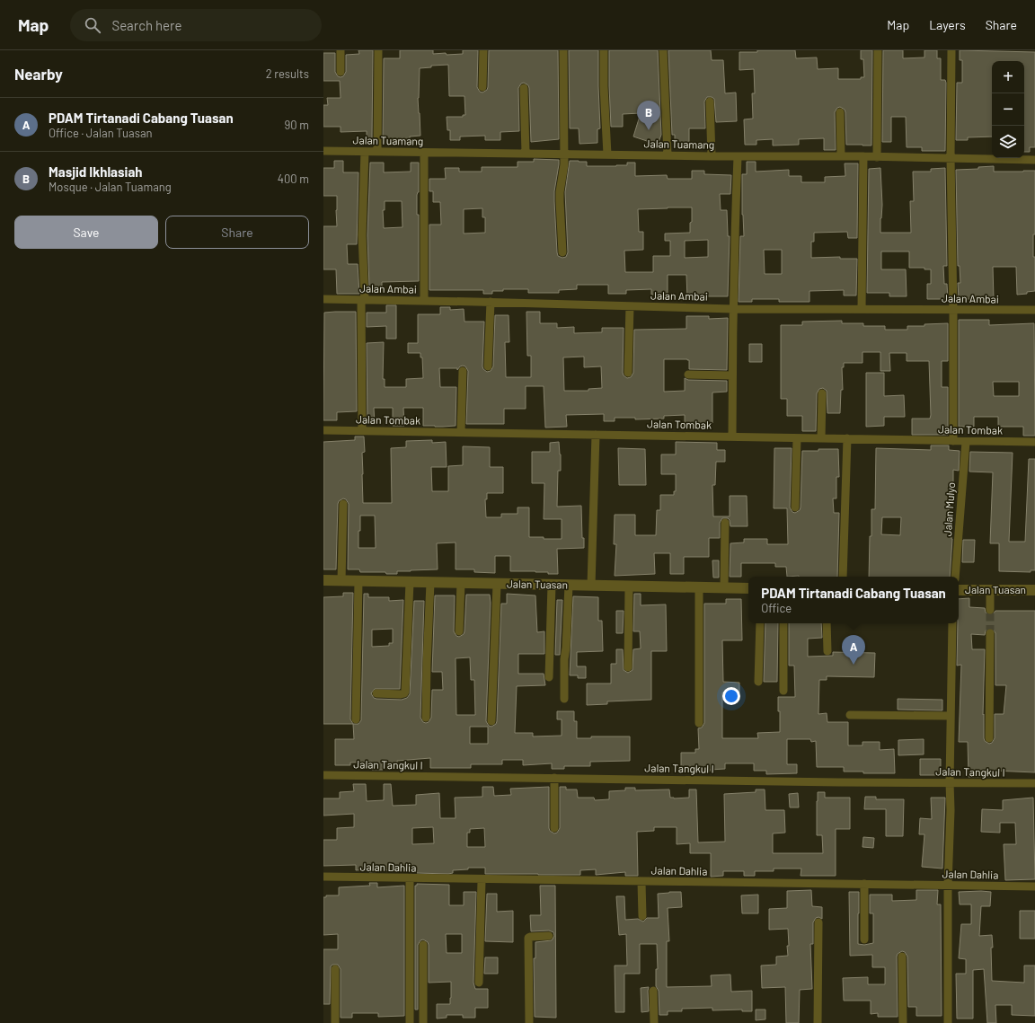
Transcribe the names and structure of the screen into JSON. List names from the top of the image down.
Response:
{
  "streets": {
    "street": [
      "Jalan Tuamang",
      "Jalan Ambai",
      "Jalan Tombak",
      "Jalan Mulyo",
      "Jalan Tuasan",
      "Jalan Tangkul I",
      "Jalan Dahlia"
    ]
  },
  "crossings": [
    ["Jalan Tombak", "Jalan Mulyo"]
  ],
  "page": {
    "header": "Map",
    "search": "Search here",
    "nav": ["Map", "Layers", "Share"],
    "heading": ["Nearby", "2 results"],
    "map_buttons": ["+", "−"],
    "list": [
      {
        "mark": "A",
        "name": "PDAM Tirtanadi Cabang Tuasan",
        "note": "Office · Jalan Tuasan",
        "value": "90 m"
      },
      {
        "mark": "B",
        "name": "Masjid Ikhlasiah",
        "note": "Mosque · Jalan Tuamang",
        "value": "400 m"
      }
    ],
    "pins": ["B", "A"],
    "buttons": ["Save", "Share"],
    "popup": ["PDAM Tirtanadi Cabang Tuasan", "Office"]
  }
}
